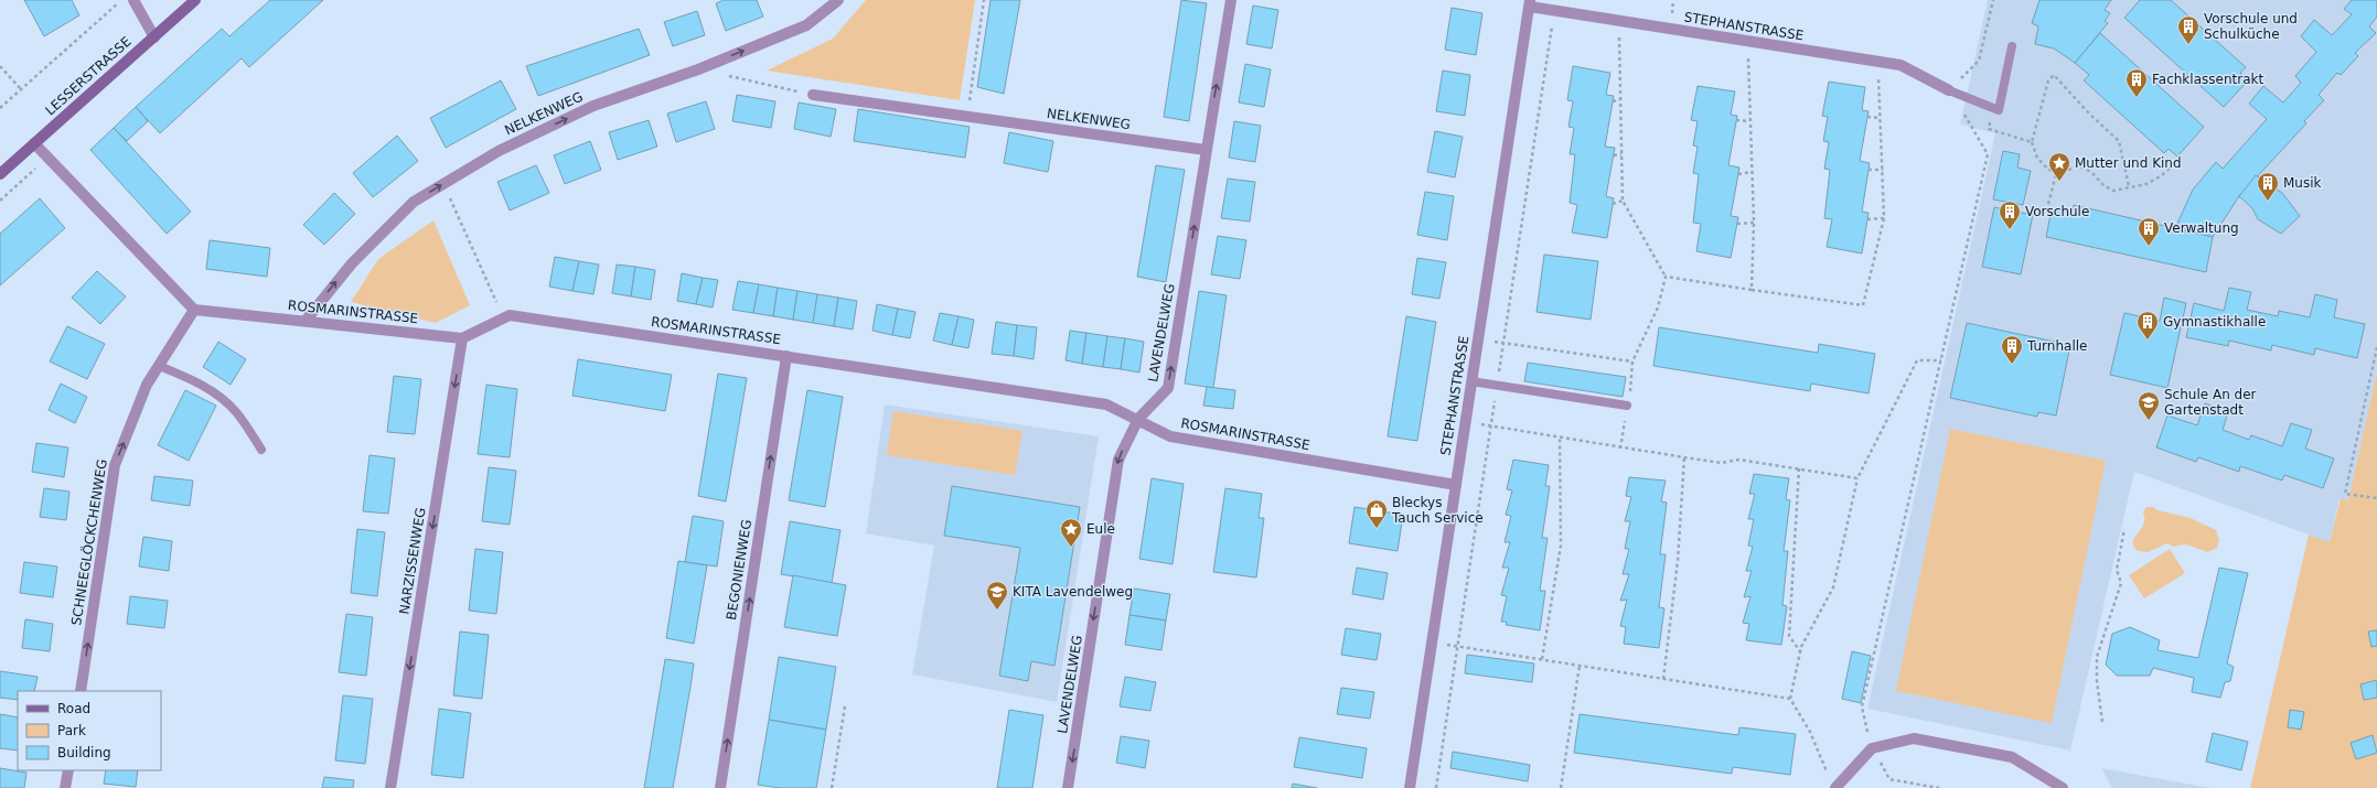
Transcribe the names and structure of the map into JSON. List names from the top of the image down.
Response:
{
  "streets": {
    "main road": ["LESSERSTRASSE"],
    "street": [
      "STEPHANSTRASSE",
      "NELKENWEG",
      "ROSMARINSTRASSE",
      "LAVENDELWEG",
      "SCHNEEGLÖCKCHENWEG",
      "NARZISSENWEG",
      "BEGONIENWEG"
    ]
  },
  "crossings": [
    ["STEPHANSTRASSE", "ROSMARINSTRASSE"],
    ["NELKENWEG", "ROSMARINSTRASSE"],
    ["NELKENWEG", "LAVENDELWEG"],
    ["ROSMARINSTRASSE", "LAVENDELWEG"],
    ["ROSMARINSTRASSE", "SCHNEEGLÖCKCHENWEG"],
    ["ROSMARINSTRASSE", "NARZISSENWEG"],
    ["ROSMARINSTRASSE", "BEGONIENWEG"]
  ],
  "one_way": [
    "NELKENWEG",
    "SCHNEEGLÖCKCHENWEG",
    "NARZISSENWEG",
    "BEGONIENWEG"
  ],
  "places": {
    "building": [
      "Vorschule und Schulküche",
      "Fachklassentrakt",
      "Musik",
      "Vorschule",
      "Verwaltung",
      "Gymnastikhalle",
      "Turnhalle"
    ],
    "place": ["Mutter und Kind", "Eule"],
    "school or university": ["Schule An der Gartenstadt", "KITA Lavendelweg"],
    "shop": ["Bleckys Tauch Service"]
  },
  "legend": ["Road", "Park", "Building"]
}
